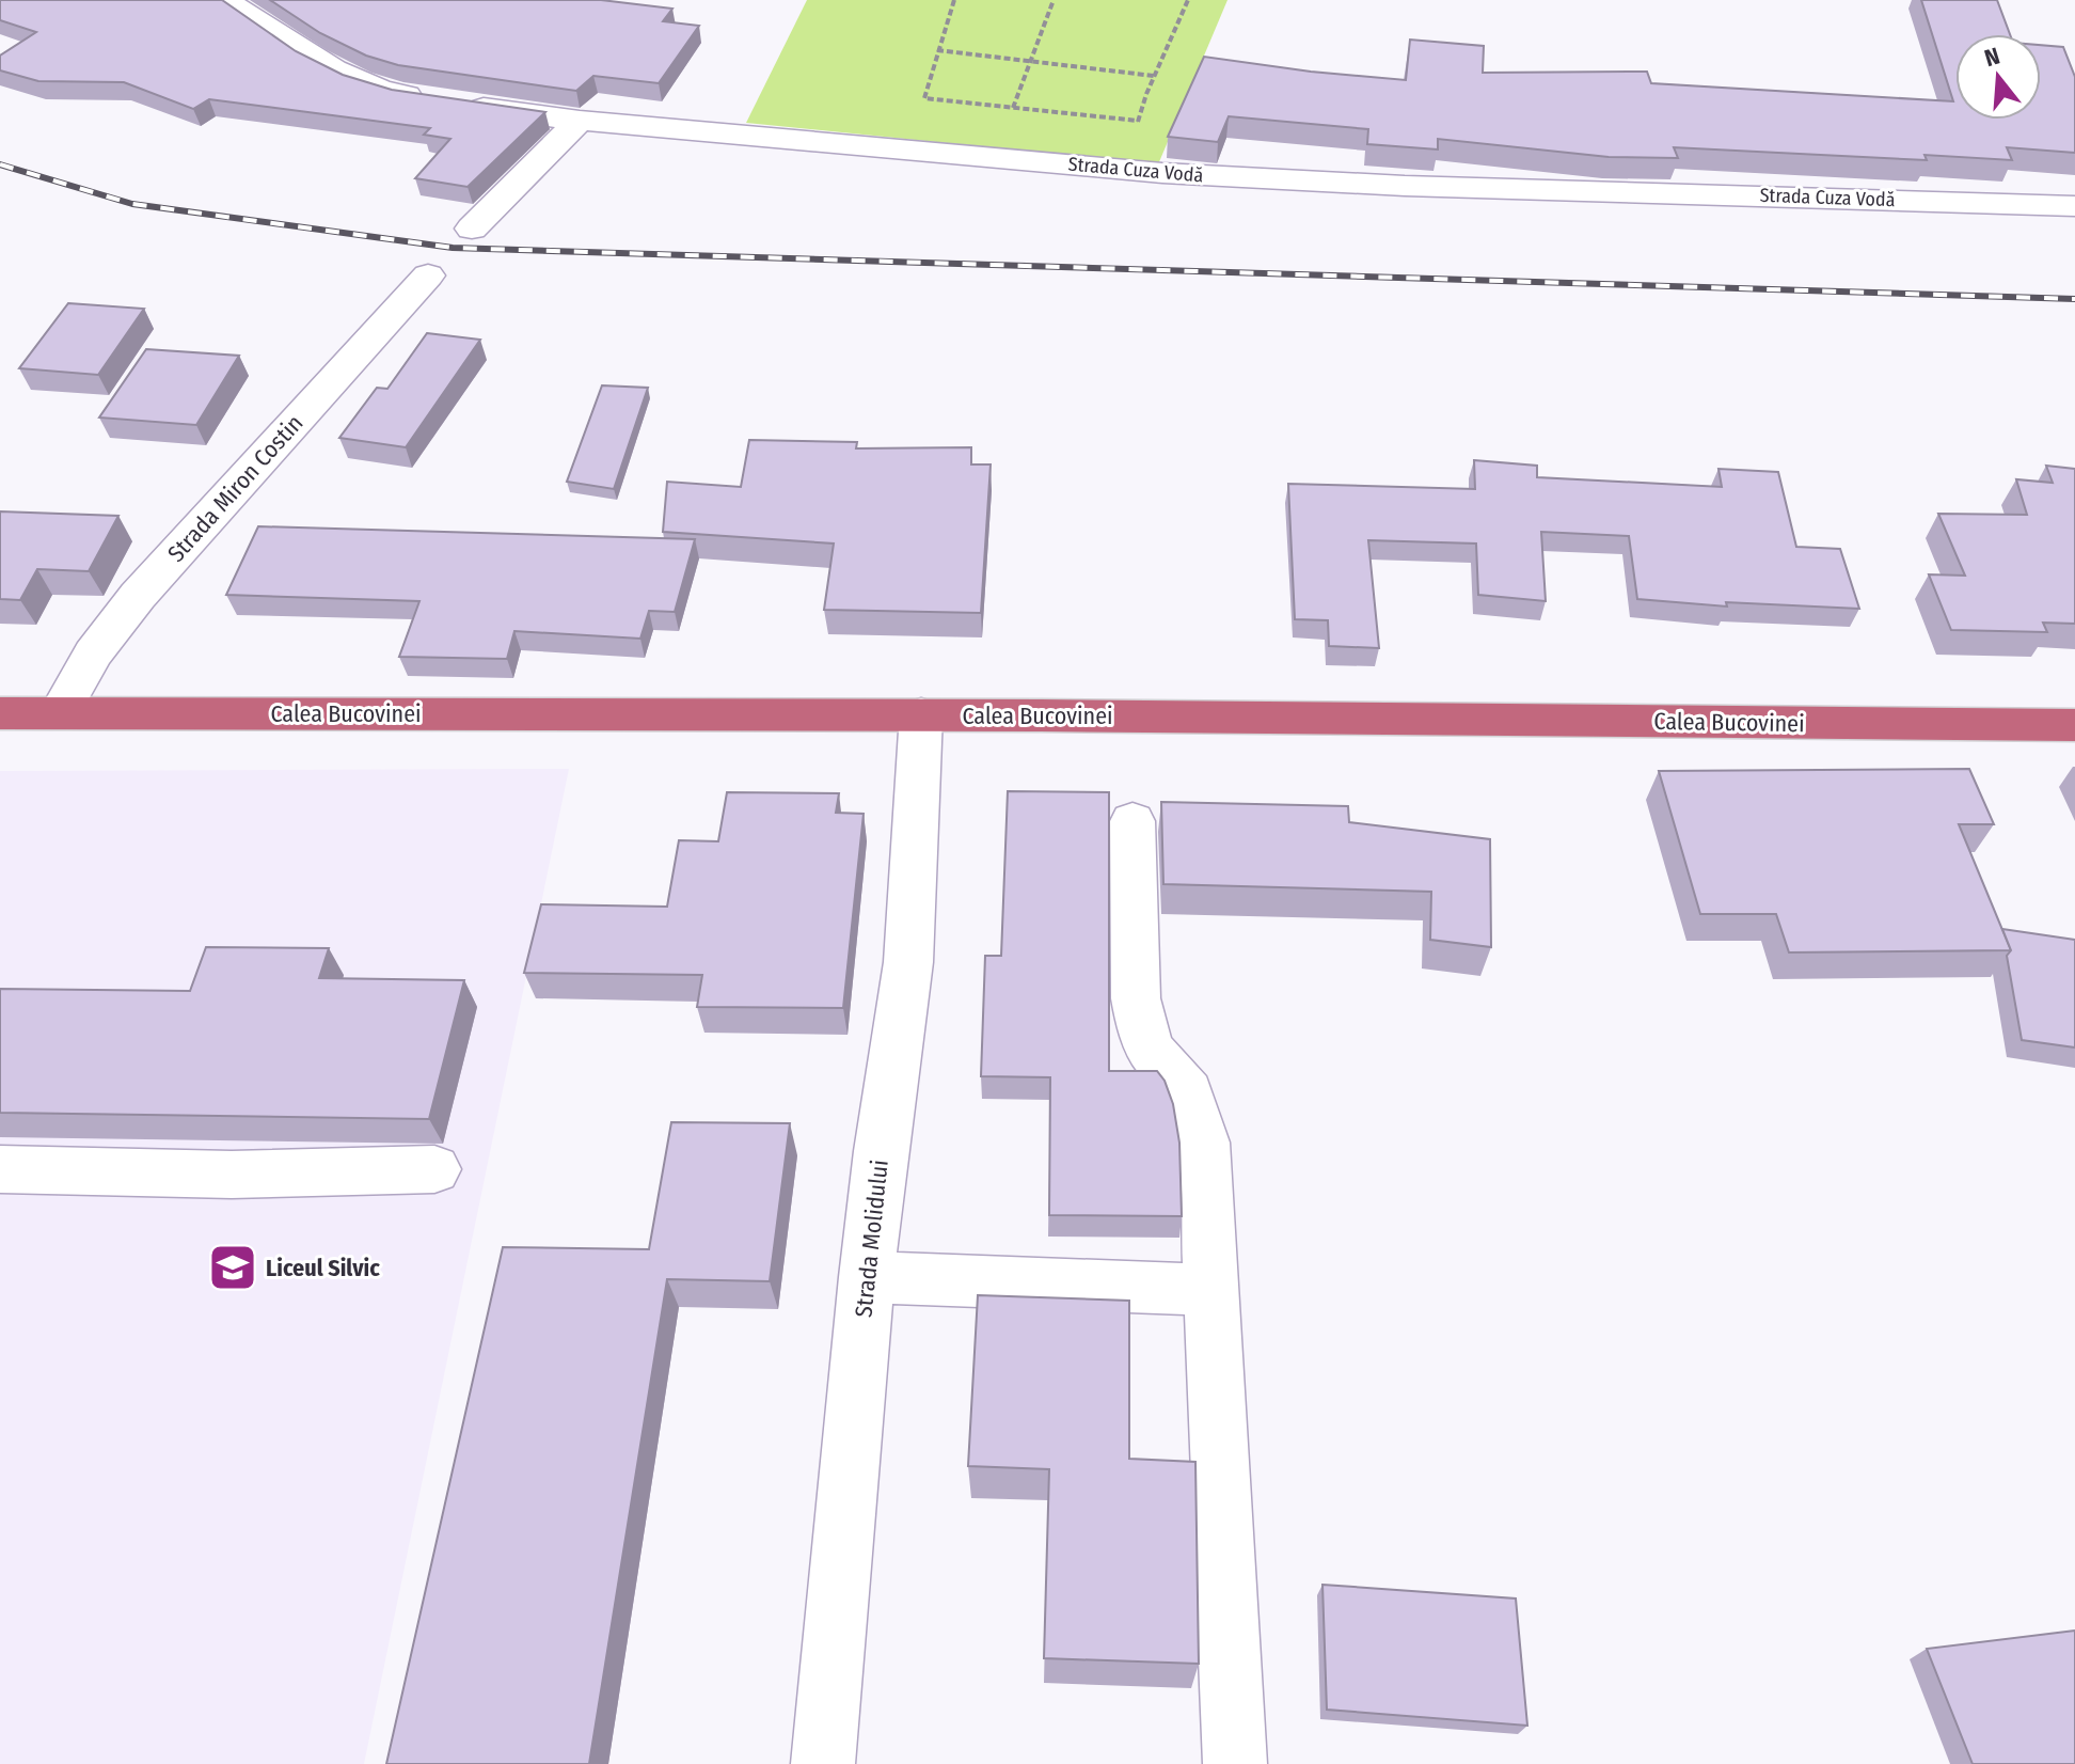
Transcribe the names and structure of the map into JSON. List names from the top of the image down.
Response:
{
  "streets": {
    "highway": ["Calea Bucovinei"],
    "street": ["Strada Cuza Vodă", "Strada Miron Costin", "Strada Molidului"]
  },
  "crossings": [
    ["Strada Miron Costin", "Calea Bucovinei"],
    ["Calea Bucovinei", "Strada Molidului"]
  ],
  "places": {
    "school or university": ["Liceul Silvic"]
  },
  "north": "top"
}
